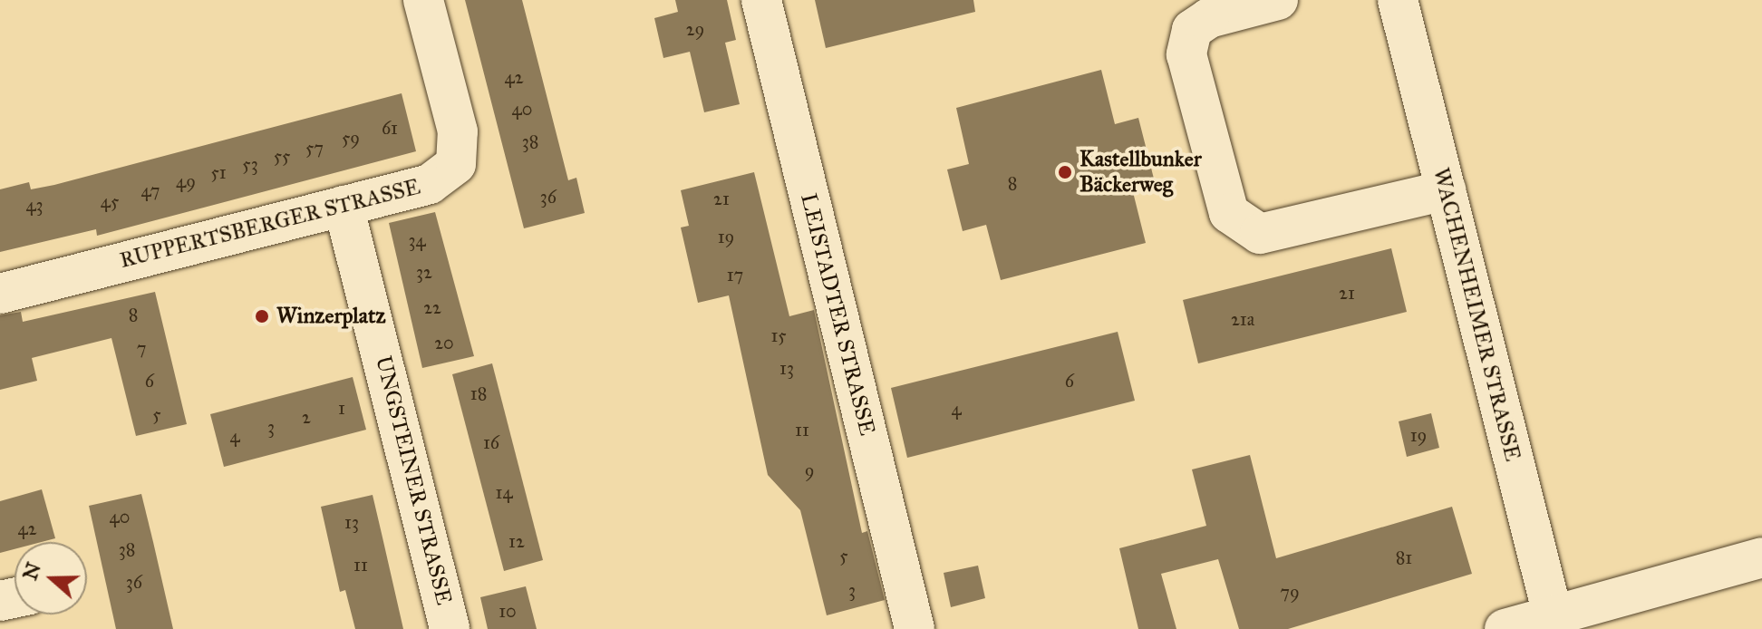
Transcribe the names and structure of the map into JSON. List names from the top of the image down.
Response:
{
  "streets": {
    "street": [
      "RUPPERTSBERGER STRASSE",
      "LEISTADTER STRASSE",
      "WACHENHEIMER STRASSE",
      "UNGSTEINER STRASSE"
    ]
  },
  "crossings": [
    ["RUPPERTSBERGER STRASSE", "UNGSTEINER STRASSE"]
  ],
  "places": ["Kastellbunker Bäckerweg", "Winzerplatz"],
  "house_numbers": [
    "29",
    "42",
    "40",
    "61",
    "59",
    "38",
    "57",
    "55",
    "53",
    "51",
    "49",
    "8",
    "47",
    "36",
    "21",
    "45",
    "43",
    "19",
    "34",
    "32",
    "17",
    "21",
    "22",
    "8",
    "21a",
    "15",
    "20",
    "7",
    "13",
    "6",
    "6",
    "18",
    "1",
    "4",
    "5",
    "2",
    "3",
    "11",
    "19",
    "4",
    "16",
    "9",
    "14",
    "40",
    "13",
    "42",
    "12",
    "38",
    "5",
    "81",
    "11",
    "36",
    "3",
    "79",
    "10"
  ],
  "north": "left"
}
